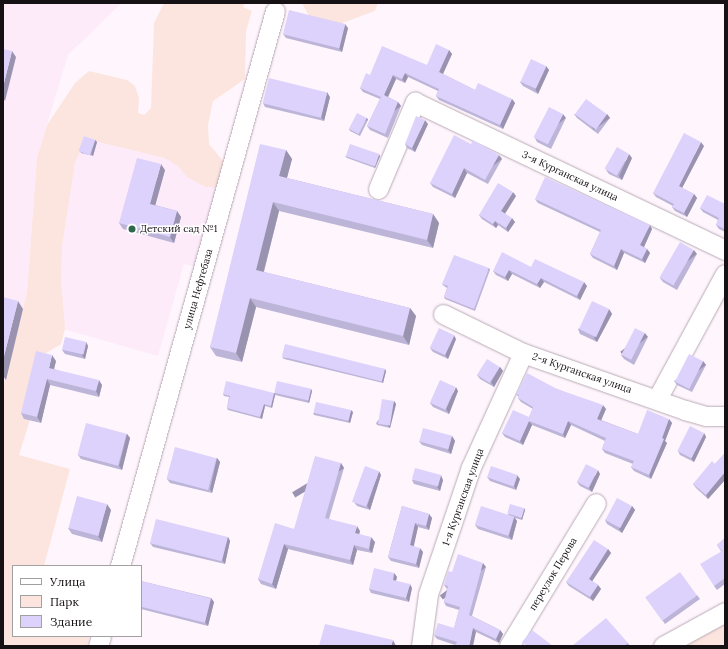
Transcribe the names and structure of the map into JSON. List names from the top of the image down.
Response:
{
  "streets": {
    "street": [
      "3-я Курганская улица",
      "улица Нефтебаза",
      "2-я Курганская улица",
      "1-я Курганская улица",
      "переулок Перова"
    ]
  },
  "crossings": [
    ["2-я Курганская улица", "1-я Курганская улица"]
  ],
  "places": ["Детский сад №1"],
  "legend": ["Улица", "Парк", "Здание"]
}
